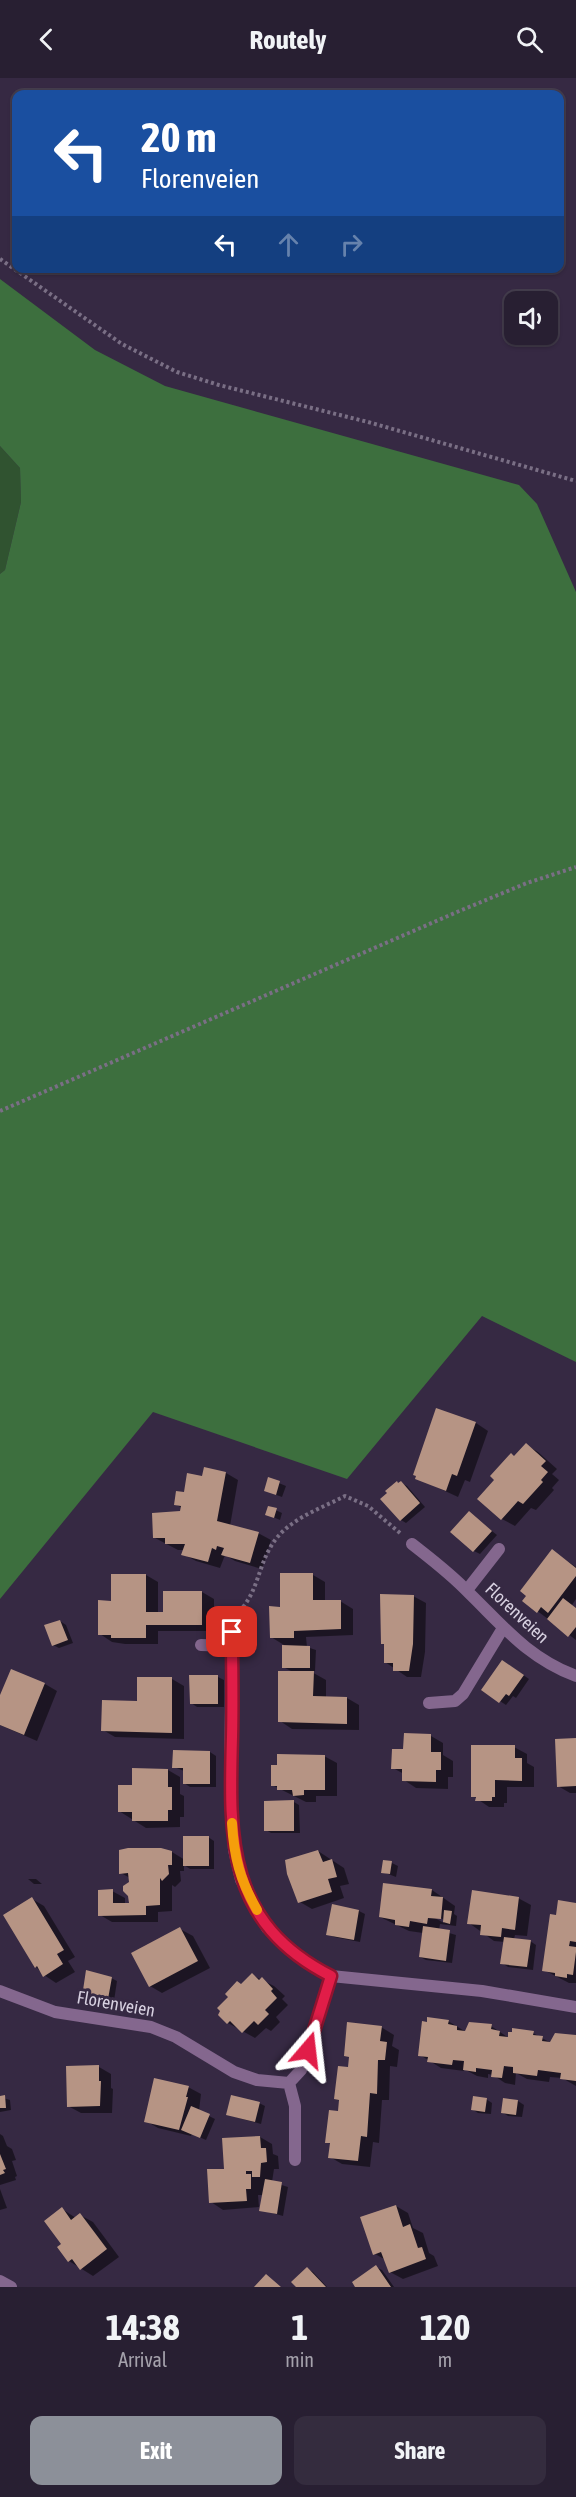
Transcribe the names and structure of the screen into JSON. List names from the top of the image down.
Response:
{
  "streets": {
    "street": ["Florenveien"]
  },
  "page": {
    "header": "Routely",
    "turn": ["20 m", "Florenveien"],
    "eta": [
      "14:38",
      "Arrival",
      "1",
      "min",
      "120",
      "m"
    ],
    "buttons": ["Exit", "Share"]
  }
}
